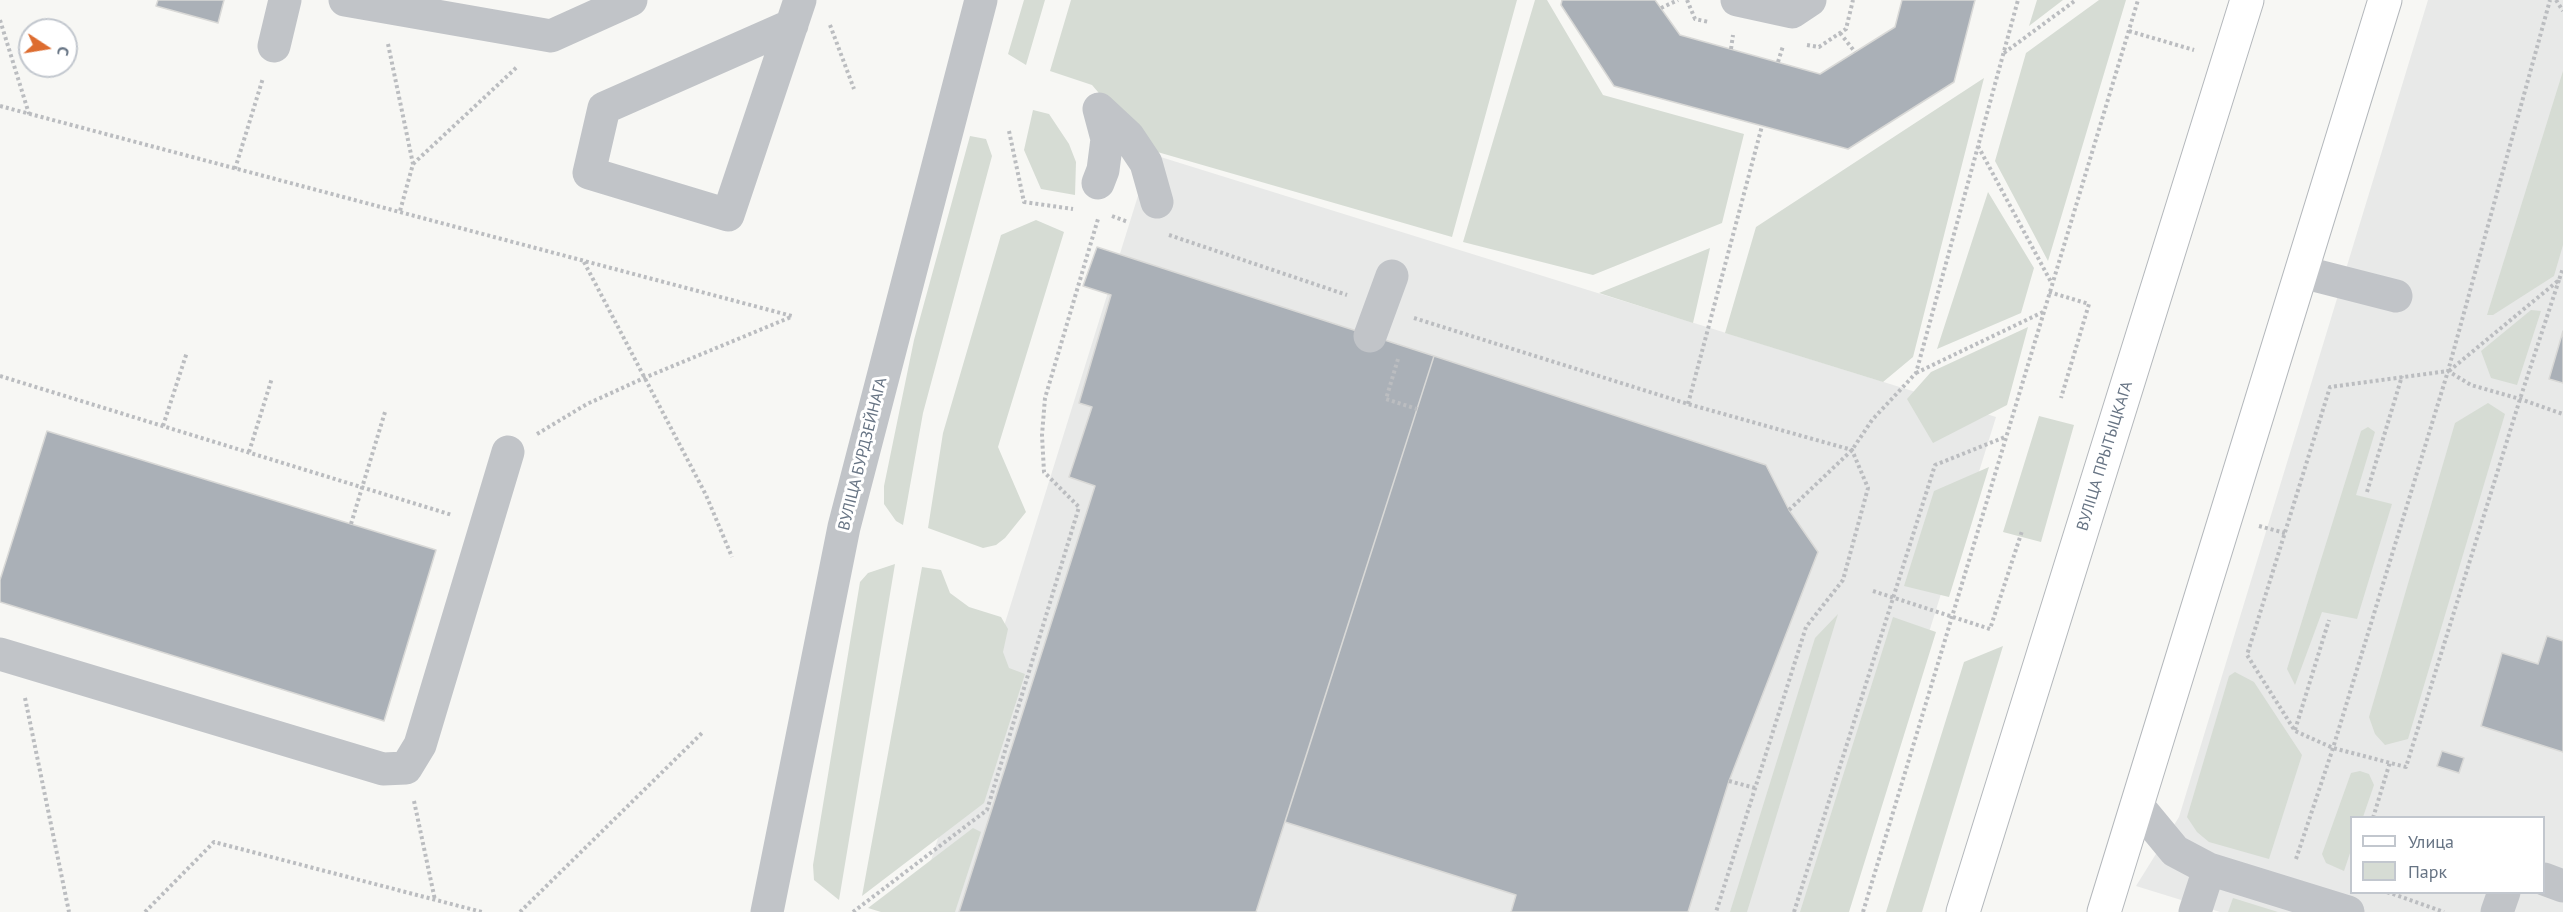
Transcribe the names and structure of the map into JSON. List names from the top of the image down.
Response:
{
  "streets": {
    "main road": ["ВУЛІЦА ПРЫТЫЦКАГА"],
    "street": ["ВУЛІЦА БУРДЗЕЙНАГА"]
  },
  "legend": ["Улица", "Парк"],
  "north": "right"
}
